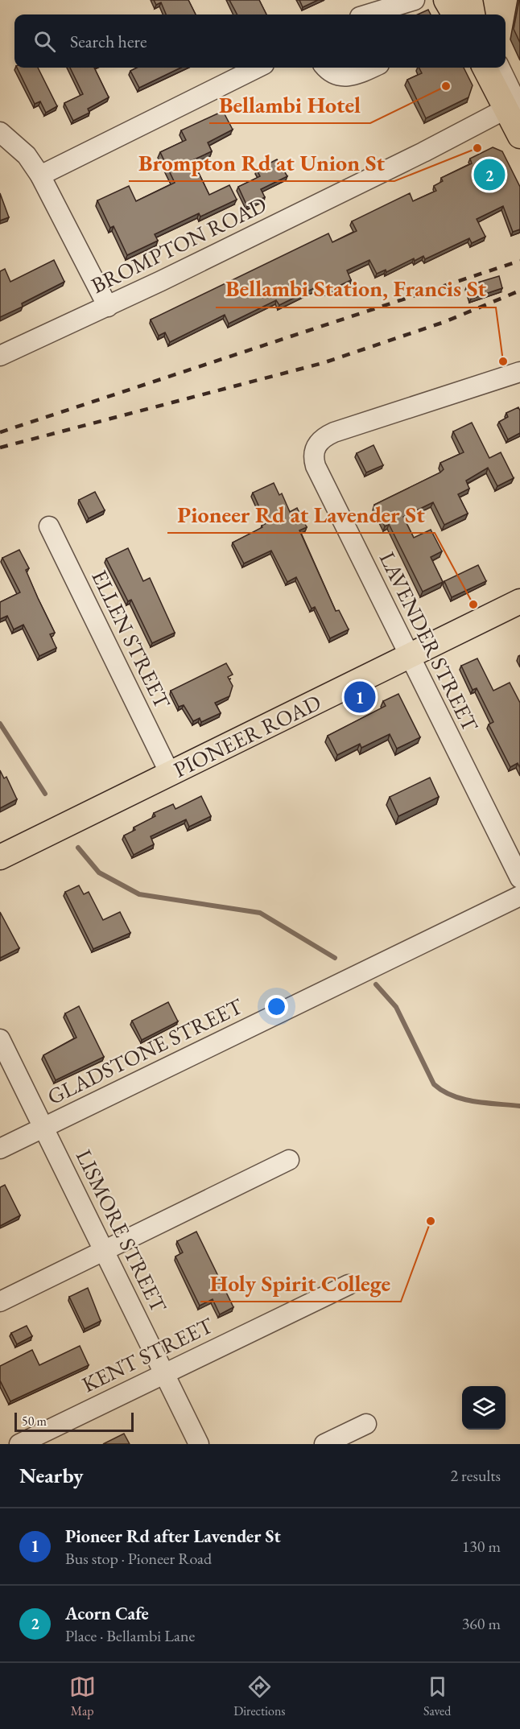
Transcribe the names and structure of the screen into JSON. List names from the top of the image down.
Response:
{
  "streets": {
    "main road": ["PIONEER ROAD"],
    "street": [
      "BROMPTON ROAD",
      "ELLEN STREET",
      "LAVENDER STREET",
      "GLADSTONE STREET",
      "LISMORE STREET",
      "KENT STREET"
    ]
  },
  "crossings": [
    ["ELLEN STREET", "PIONEER ROAD"],
    ["LAVENDER STREET", "PIONEER ROAD"],
    ["GLADSTONE STREET", "LISMORE STREET"],
    ["LISMORE STREET", "KENT STREET"]
  ],
  "places": [
    "Bellambi Hotel",
    "Brompton Rd at Union St",
    "Bellambi Station, Francis St",
    "Pioneer Rd at Lavender St",
    "Holy Spirit College"
  ],
  "scale_bar": "50 m",
  "page": {
    "search": "Search here",
    "pins": ["2", "1"],
    "scale": "50 m",
    "heading": ["Nearby", "2 results"],
    "list": [
      {
        "mark": "1",
        "name": "Pioneer Rd after Lavender St",
        "note": "Bus stop · Pioneer Road",
        "value": "130 m"
      },
      {
        "mark": "2",
        "name": "Acorn Cafe",
        "note": "Place · Bellambi Lane",
        "value": "360 m"
      }
    ],
    "nav": ["Map", "Directions", "Saved"]
  }
}
